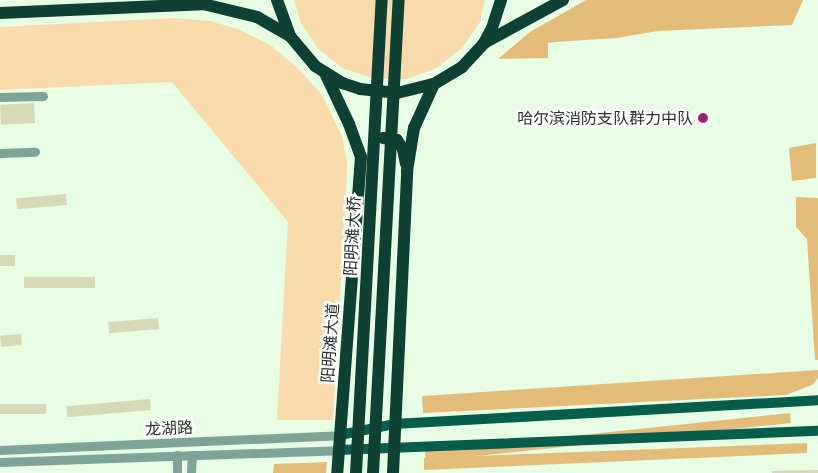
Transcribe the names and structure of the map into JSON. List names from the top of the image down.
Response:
{
  "streets": {
    "highway": ["阳明滩大桥", "阳明滩大道"],
    "street": ["龙湖路"]
  },
  "crossings": [
    ["阳明滩大道", "龙湖路"]
  ],
  "places": ["哈尔滨消防支队群力中队"]
}
